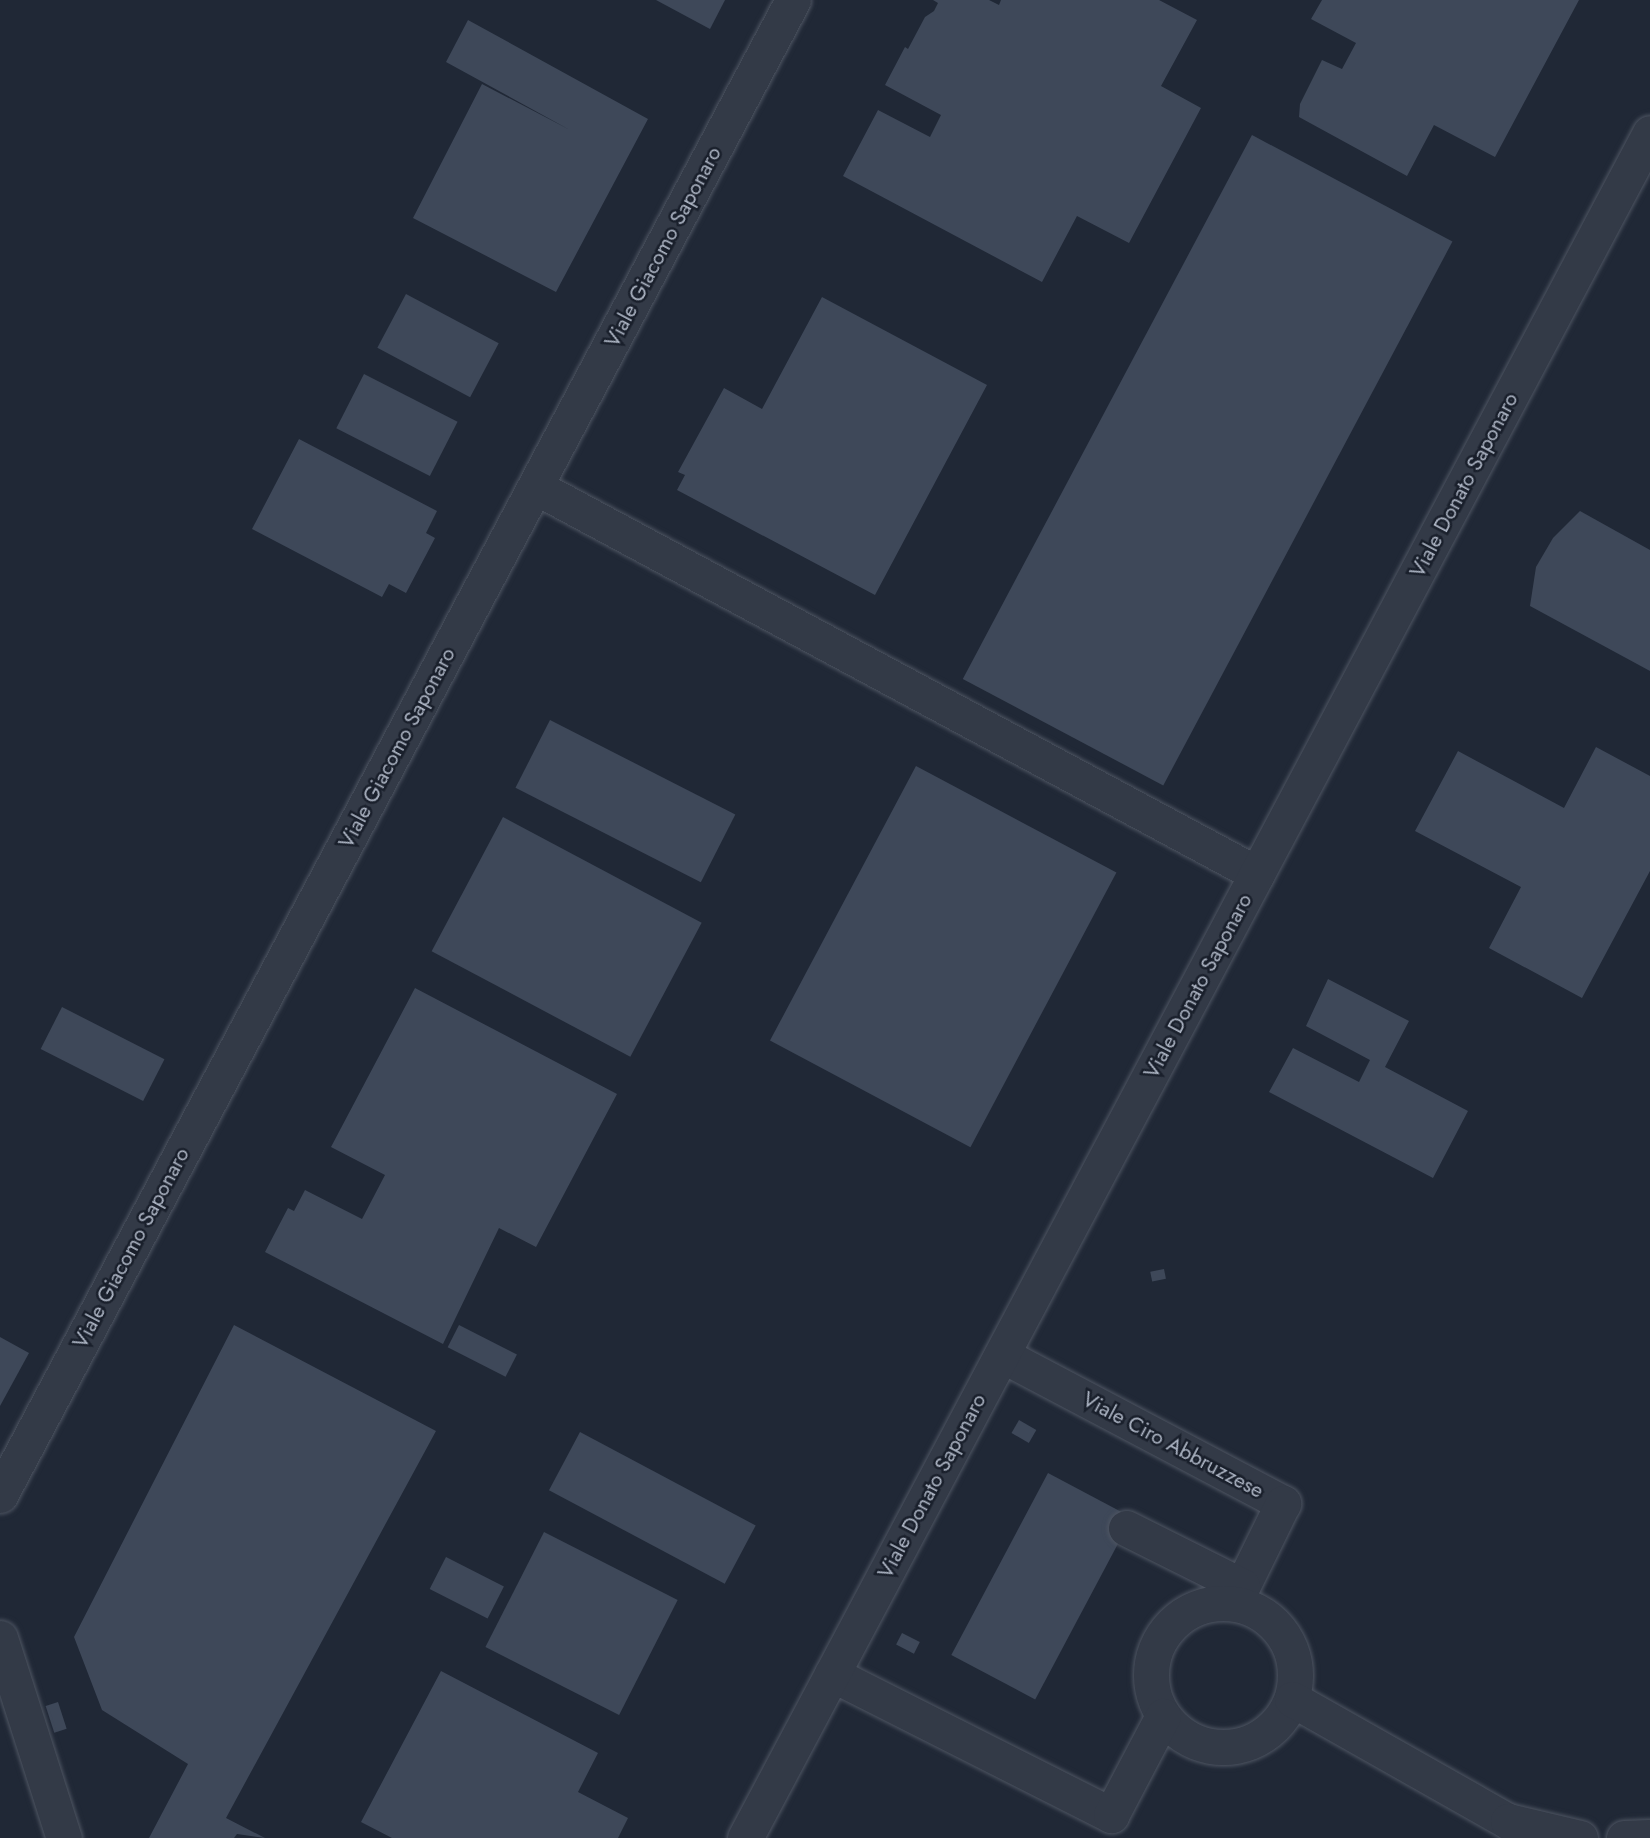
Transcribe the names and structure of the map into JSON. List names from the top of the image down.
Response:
{
  "streets": {
    "street": ["Viale Giacomo Saponaro", "Viale Donato Saponaro", "Viale Ciro Abbruzzese"]
  },
  "crossings": [
    ["Viale Donato Saponaro", "Viale Ciro Abbruzzese"]
  ]
}
